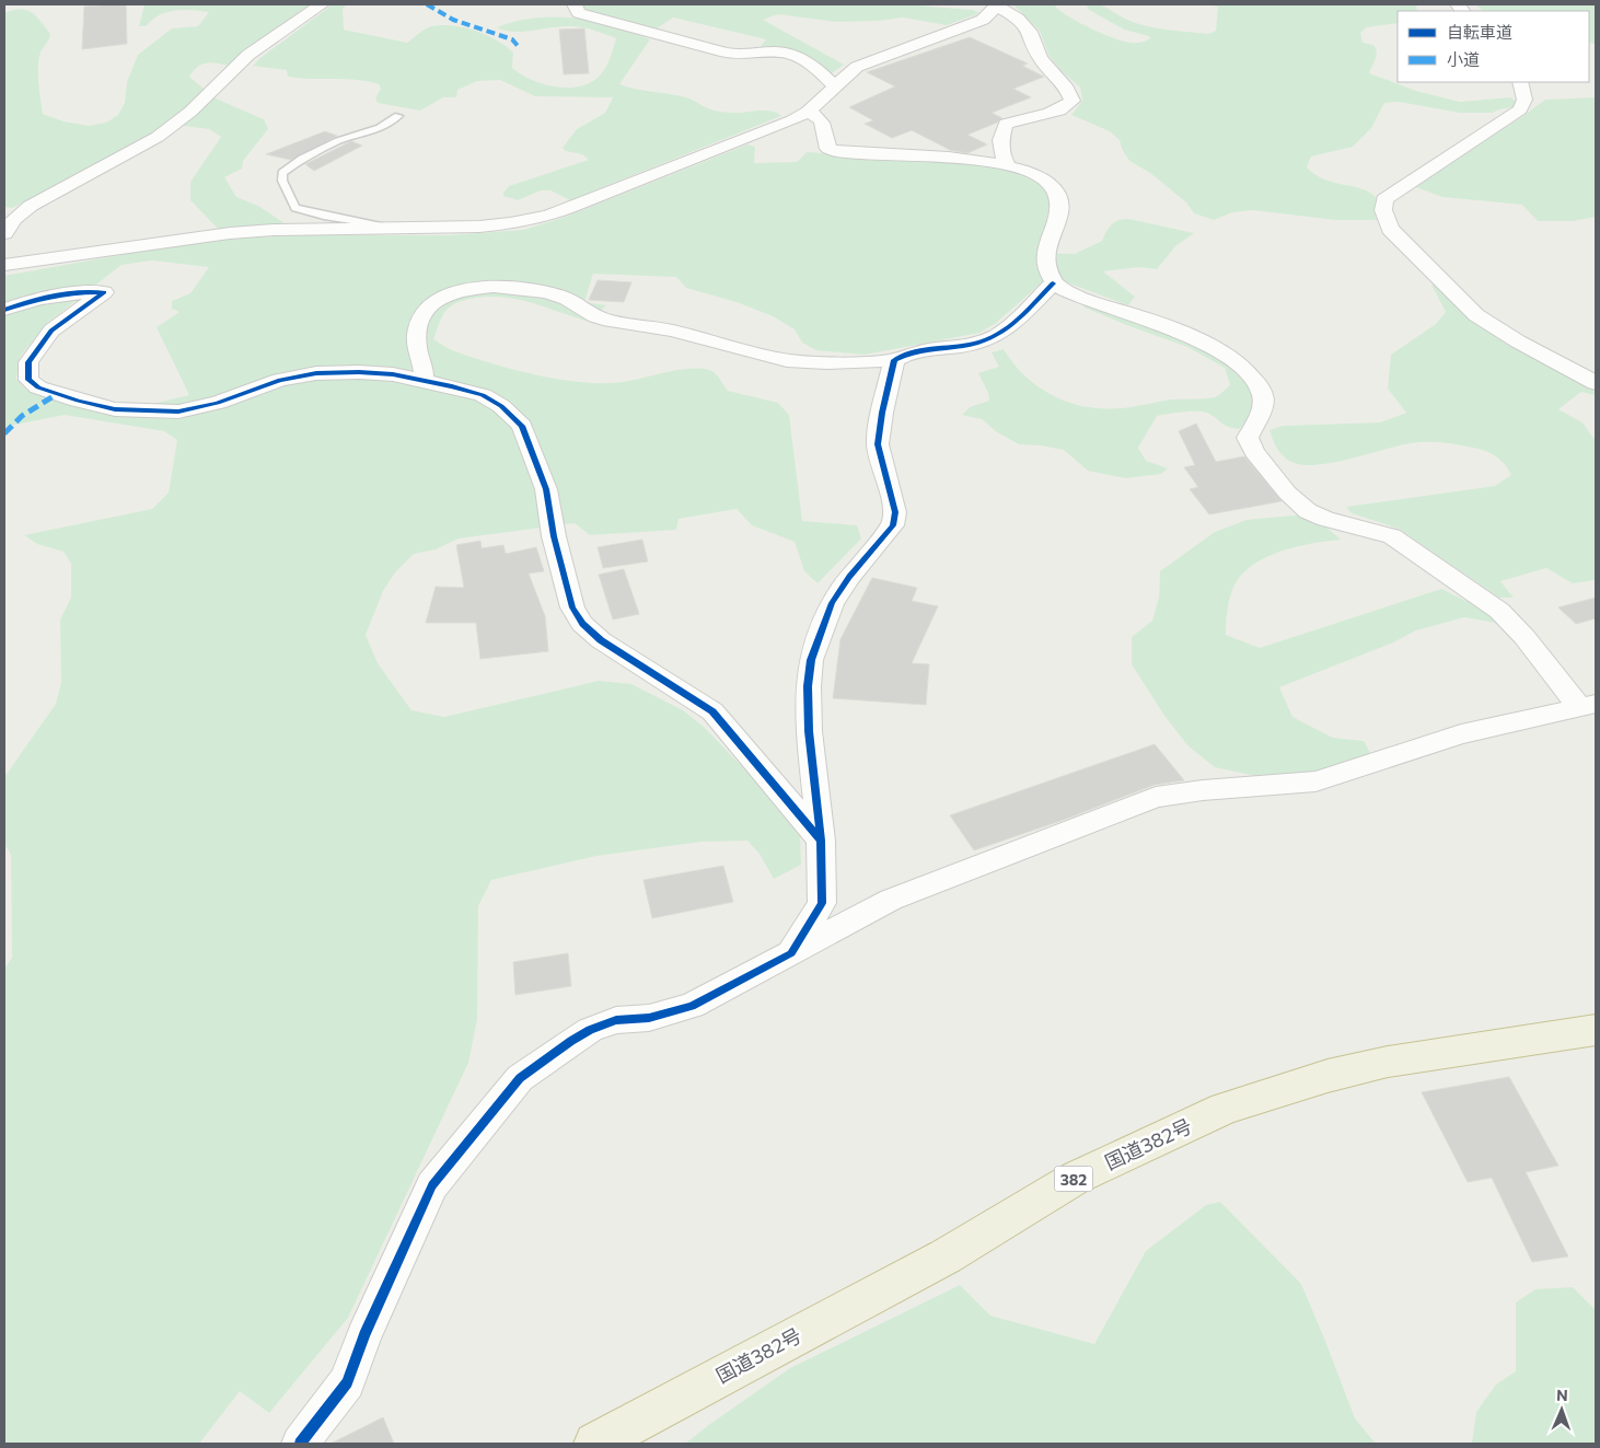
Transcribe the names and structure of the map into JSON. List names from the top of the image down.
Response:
{
  "streets": {
    "highway": ["国道382号", "382"]
  },
  "legend": ["自転車道", "小道"],
  "north": "top"
}
